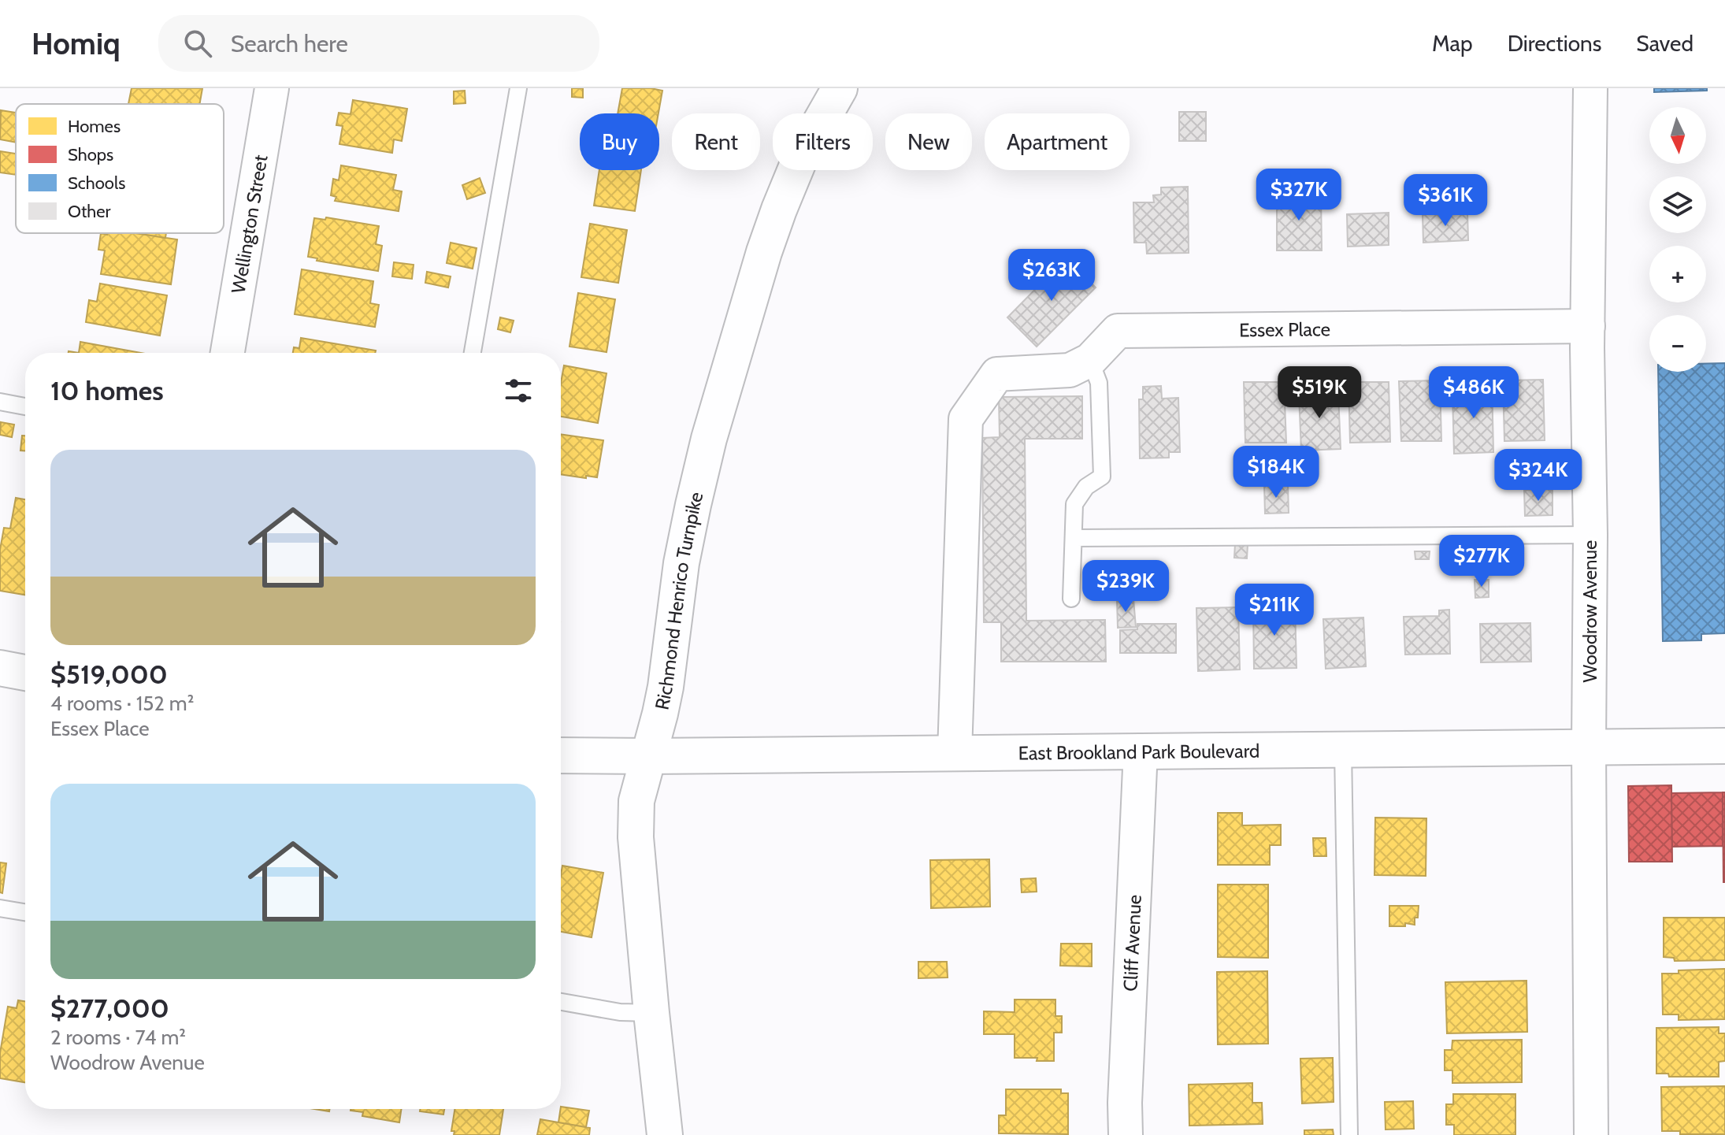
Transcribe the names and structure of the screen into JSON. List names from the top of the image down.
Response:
{
  "streets": {
    "main road": ["Richmond Henrico Turnpike", "East Brookland Park Boulevard"],
    "street": [
      "Wellington Street",
      "Essex Place",
      "Woodrow Avenue",
      "Cliff Avenue"
    ]
  },
  "crossings": [
    ["Essex Place", "Woodrow Avenue"],
    ["Essex Place", "East Brookland Park Boulevard"],
    ["Richmond Henrico Turnpike", "East Brookland Park Boulevard"],
    ["Woodrow Avenue", "East Brookland Park Boulevard"],
    ["East Brookland Park Boulevard", "Cliff Avenue"]
  ],
  "legend": [
    "Homes",
    "Shops",
    "Schools",
    "Other"
  ],
  "north": "bottom",
  "page": {
    "header": "Homiq",
    "search": "Search here",
    "nav": ["Map", "Directions", "Saved"],
    "map_buttons": ["+", "−"],
    "chip": [
      "Buy",
      "Rent",
      "Filters",
      "New",
      "Apartment"
    ],
    "price": [
      "$327K",
      "$361K",
      "$263K",
      "$519K",
      "$486K",
      "$184K",
      "$324K",
      "$277K",
      "$239K",
      "$211K"
    ],
    "heading": "10 homes",
    "list": [
      {
        "name": "$519,000",
        "note": "4 rooms · 152 m² · Essex Place"
      },
      {
        "name": "$277,000",
        "note": "2 rooms · 74 m² · Woodrow Avenue"
      }
    ]
  }
}
